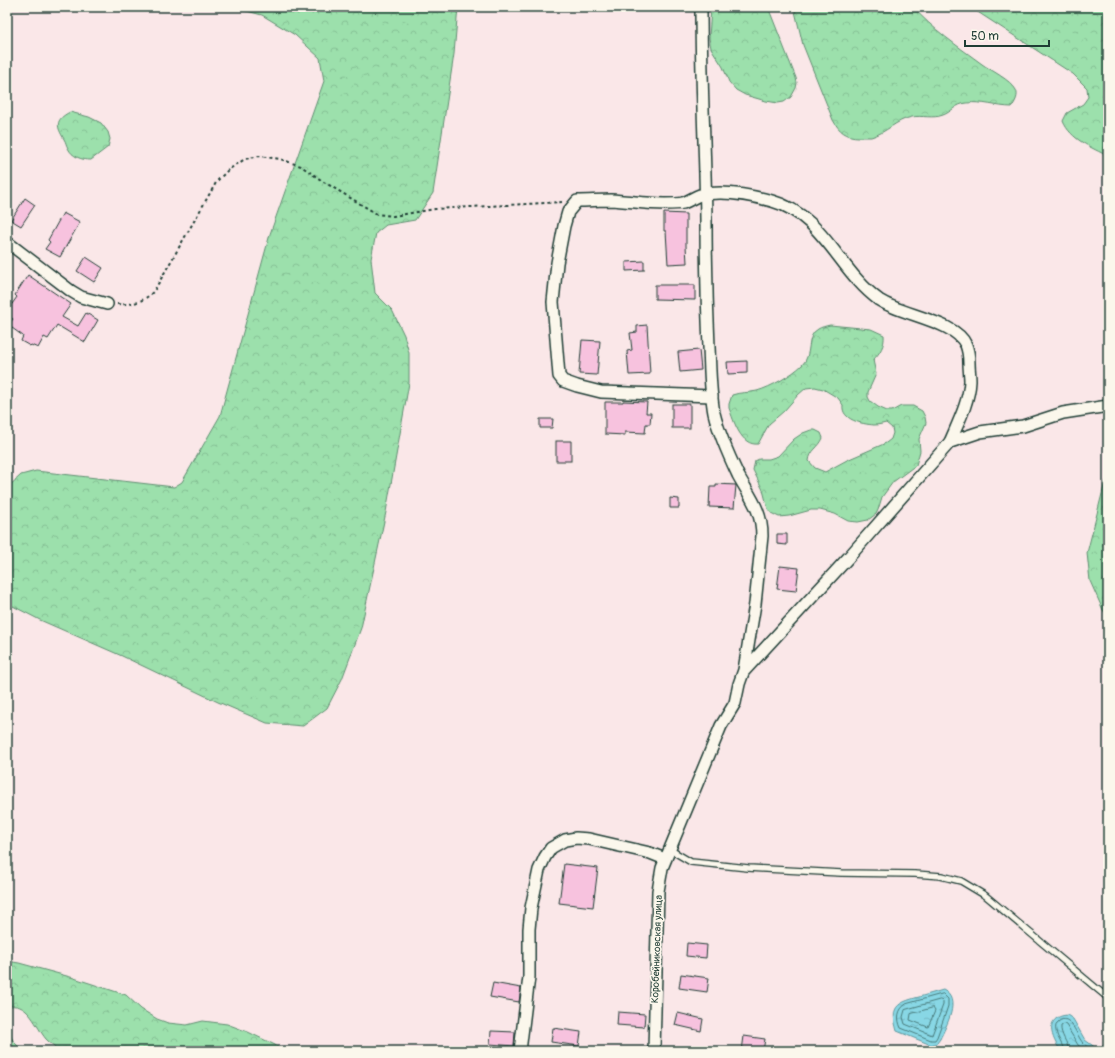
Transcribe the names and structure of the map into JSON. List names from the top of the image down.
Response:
{
  "streets": {
    "street": ["Коробейниковская улица"]
  },
  "scale_bar": "50 m"
}
